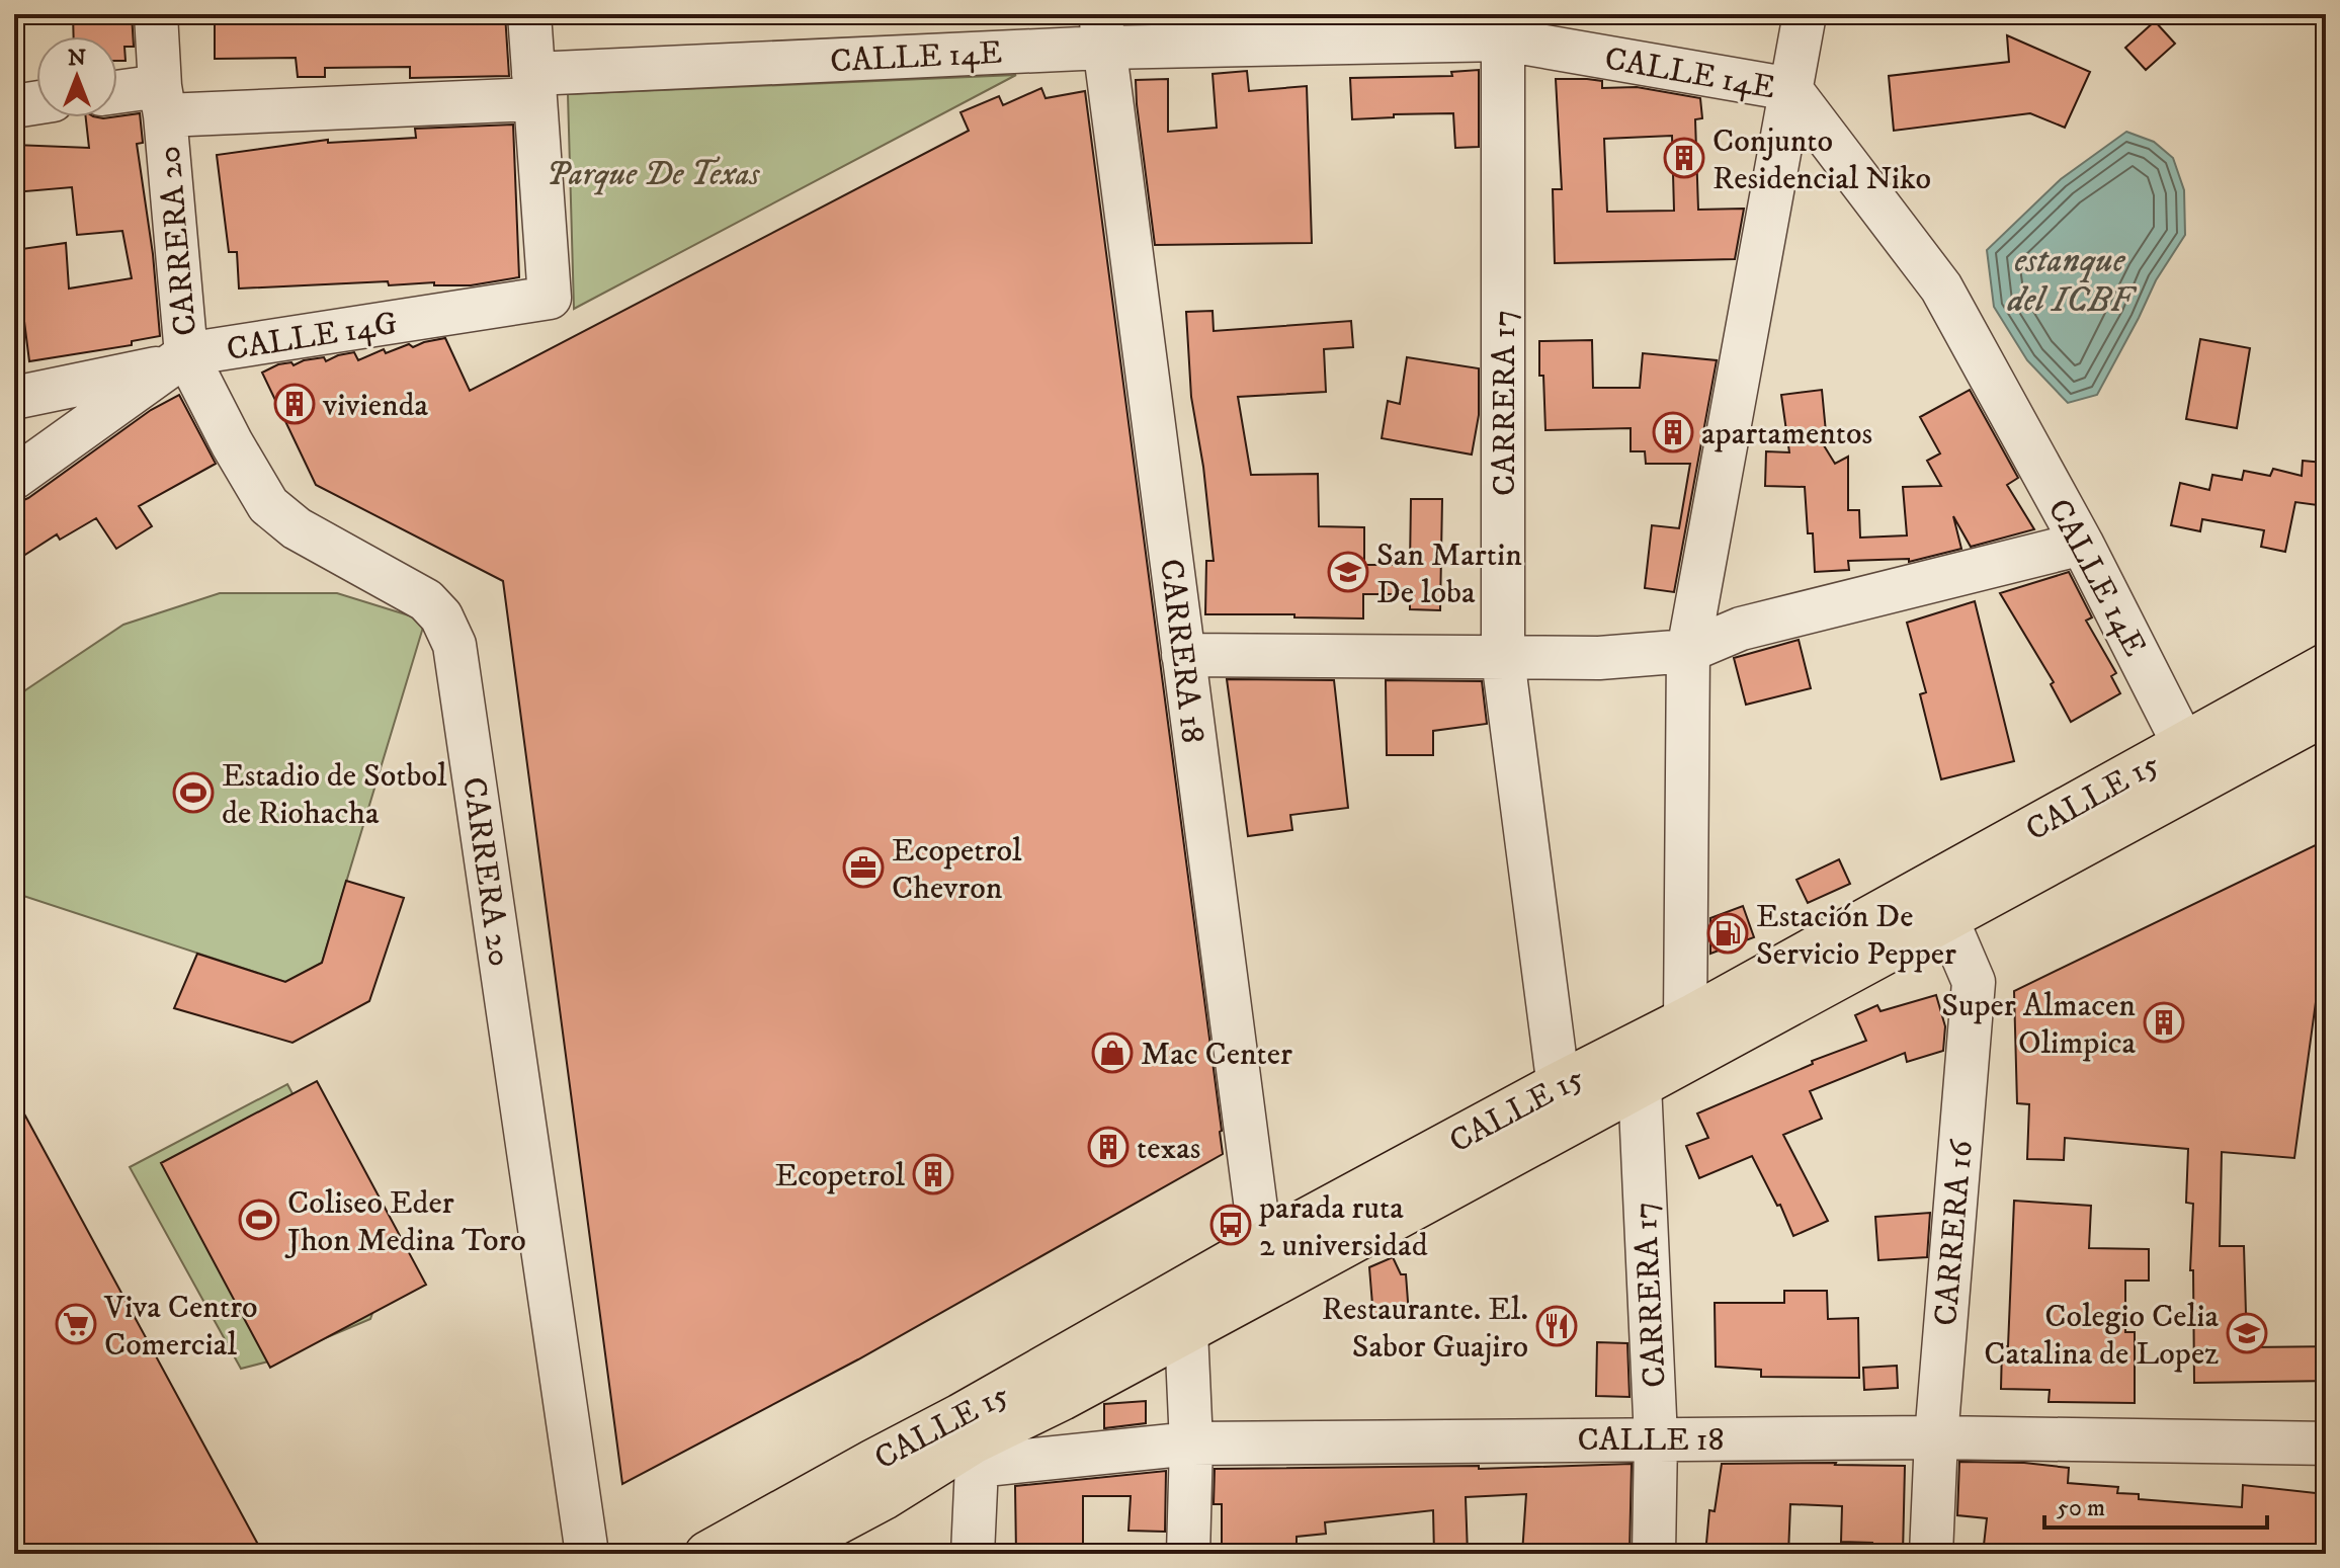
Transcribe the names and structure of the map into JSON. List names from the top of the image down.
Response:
{
  "streets": {
    "highway": ["CALLE 15"],
    "street": [
      "CALLE 14E",
      "CARRERA 20",
      "CALLE 14G",
      "CARRERA 17",
      "CARRERA 18",
      "CARRERA 16",
      "CALLE 18"
    ]
  },
  "crossings": [
    ["CALLE 14E", "CARRERA 20"],
    ["CALLE 14E", "CALLE 14G"],
    ["CALLE 14E", "CARRERA 17"],
    ["CALLE 14E", "CARRERA 18"],
    ["CALLE 14E", "CALLE 15"],
    ["CARRERA 20", "CALLE 14G"],
    ["CARRERA 17", "CALLE 15"],
    ["CARRERA 17", "CALLE 18"],
    ["CARRERA 18", "CALLE 15"],
    ["CALLE 15", "CARRERA 16"],
    ["CALLE 15", "CALLE 18"],
    ["CARRERA 16", "CALLE 18"]
  ],
  "water": ["estanque del ICBF"],
  "parks": ["Parque De Texas"],
  "places": {
    "building": [
      "Conjunto Residencial Niko",
      "vivienda",
      "apartamentos",
      "Super Almacen Olimpica",
      "texas",
      "Ecopetrol"
    ],
    "school or university": ["San Martin De loba", "Colegio Celia Catalina de Lopez"],
    "sports": ["Estadio de Sotbol de Riohacha", "Coliseo Eder Jhon Medina Toro"],
    "office": ["Ecopetrol Chevron"],
    "fuel station": ["Estación De Servicio Pepper"],
    "shop": ["Mac Center"],
    "bus stop": ["parada ruta 2 universidad"],
    "supermarket": ["Viva Centro Comercial"],
    "restaurant": ["Restaurante. El. Sabor Guajiro"]
  },
  "scale_bar": "50 m",
  "north": "top"
}
